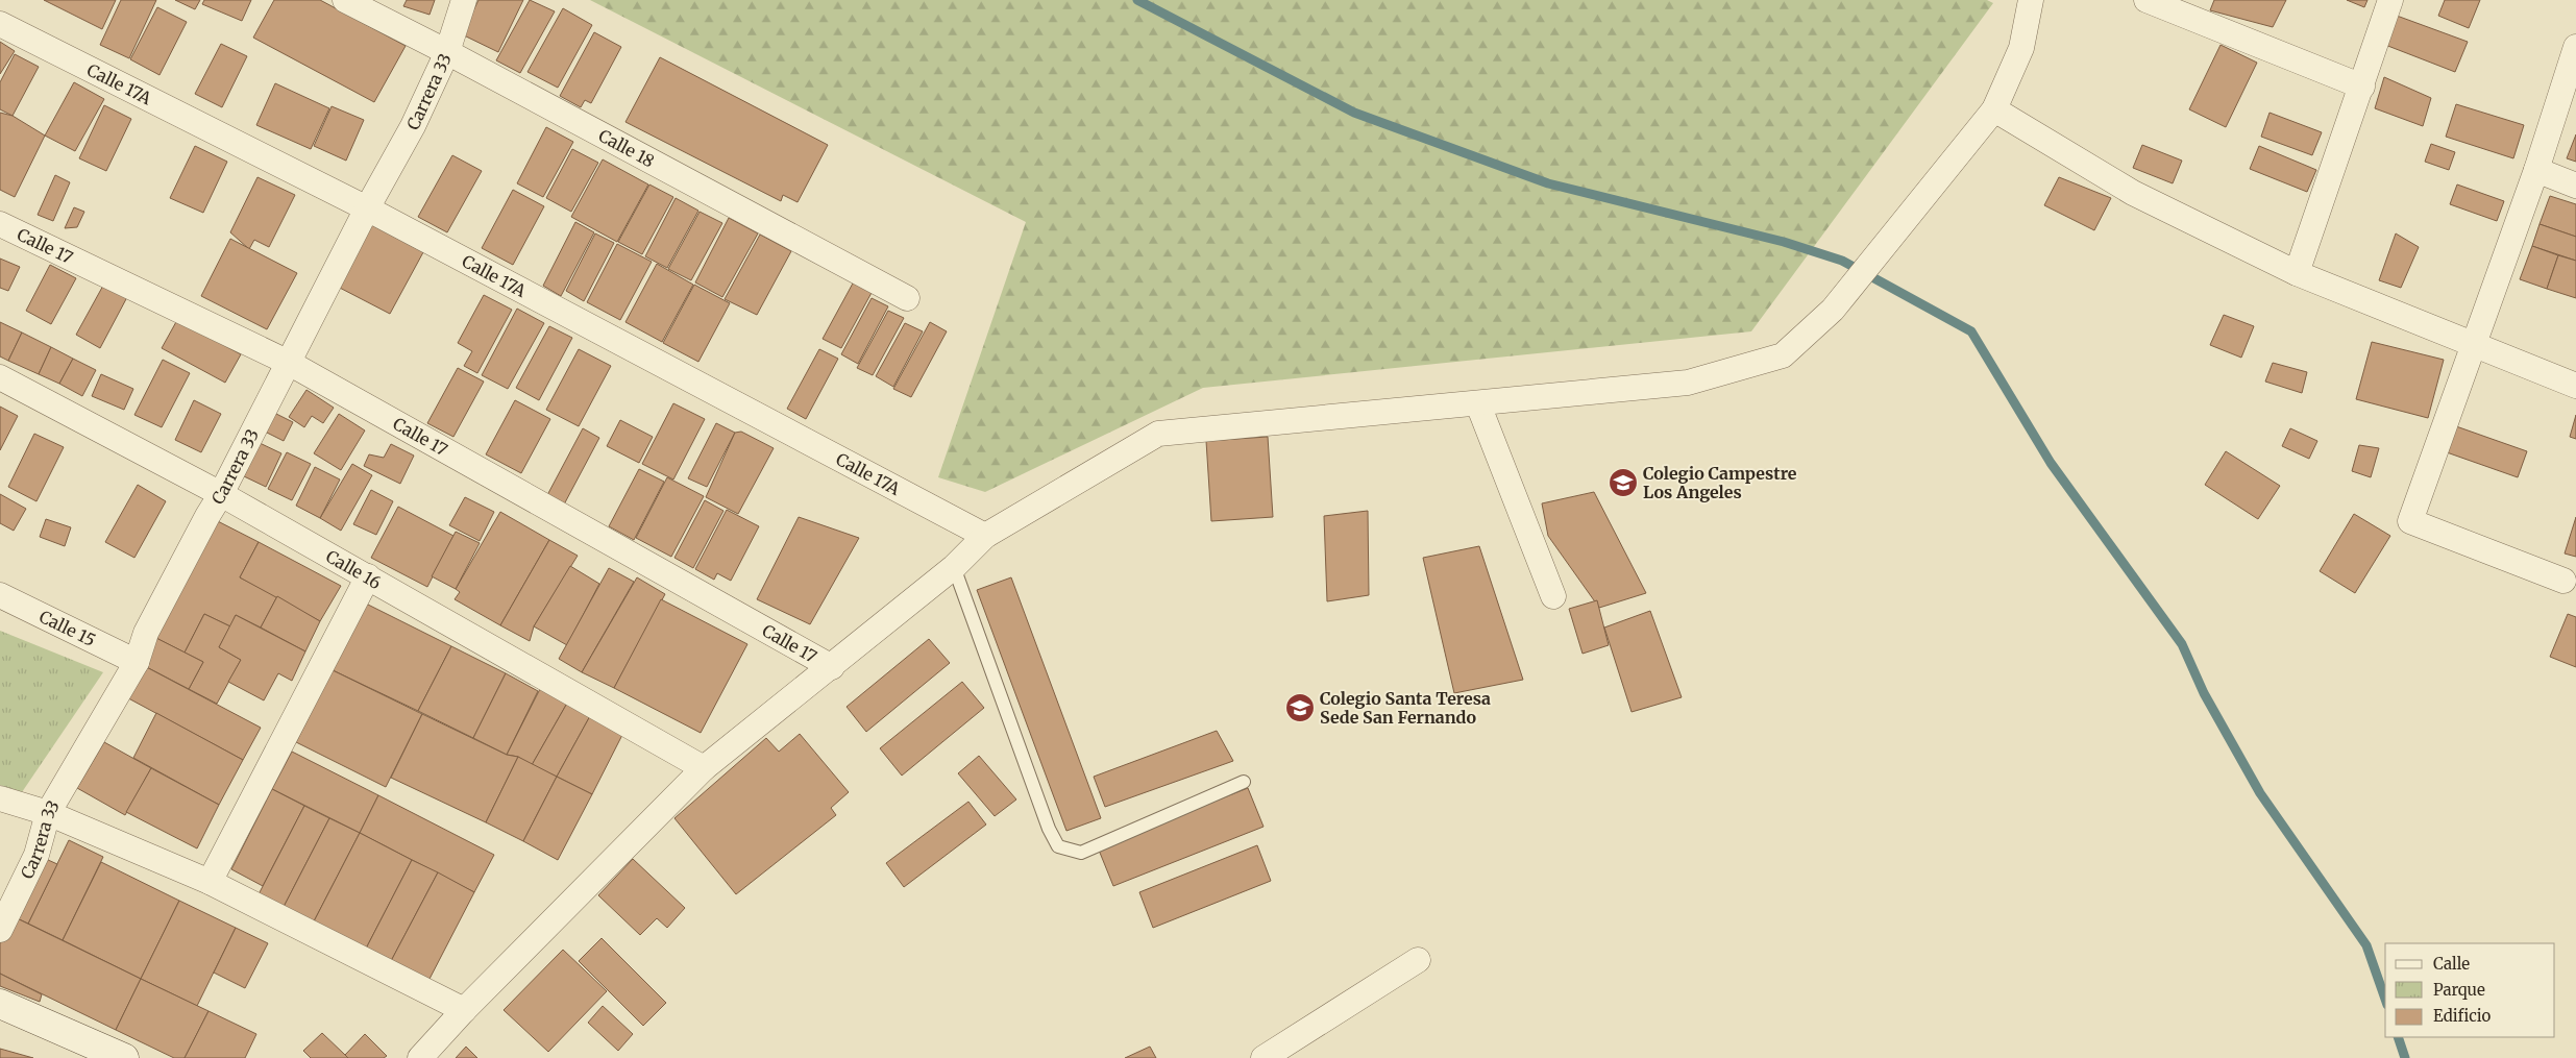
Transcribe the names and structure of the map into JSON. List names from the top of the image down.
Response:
{
  "streets": {
    "street": [
      "Calle 17A",
      "Carrera 33",
      "Calle 18",
      "Calle 17",
      "Calle 16",
      "Calle 15"
    ]
  },
  "crossings": [
    ["Calle 17A", "Carrera 33"],
    ["Carrera 33", "Calle 18"],
    ["Carrera 33", "Calle 17"],
    ["Carrera 33", "Calle 16"],
    ["Carrera 33", "Calle 15"]
  ],
  "places": {
    "school or university": ["Colegio Campestre Los Angeles", "Colegio Santa Teresa Sede San Fernando"]
  },
  "legend": ["Calle", "Parque", "Edificio"]
}
